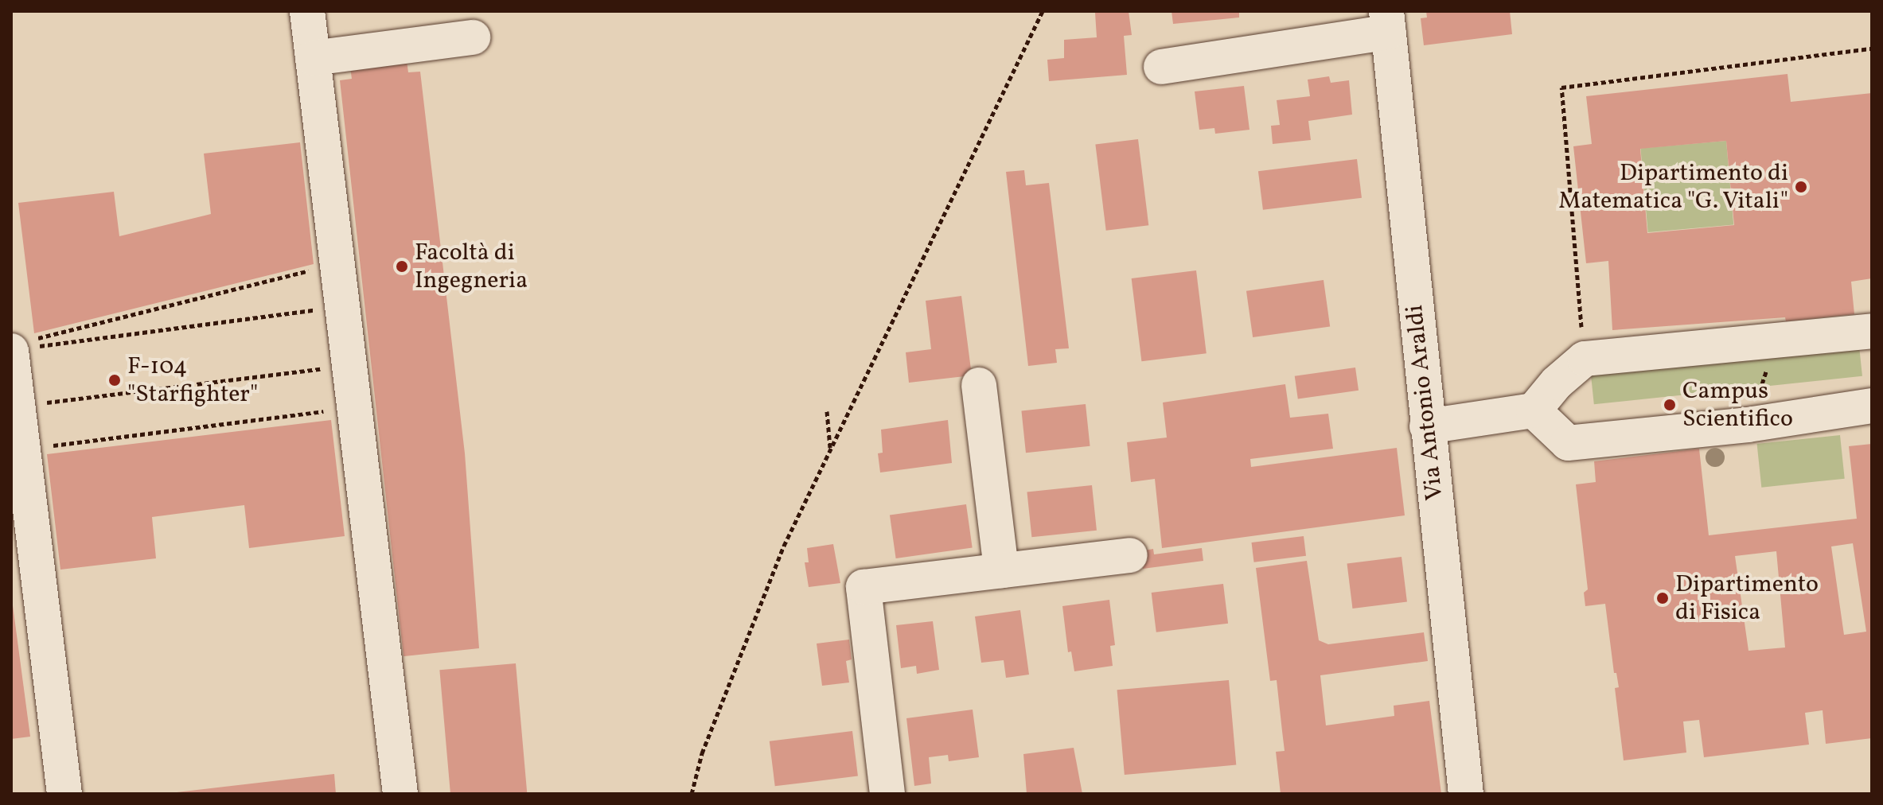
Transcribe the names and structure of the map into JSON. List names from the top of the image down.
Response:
{
  "streets": {
    "street": ["Via Antonio Araldi"]
  },
  "places": [
    "Dipartimento di Matematica \"G. Vitali\"",
    "Facoltà di Ingegneria",
    "F-104 \"Starfighter\"",
    "Campus Scientifico",
    "Dipartimento di Fisica"
  ]
}
